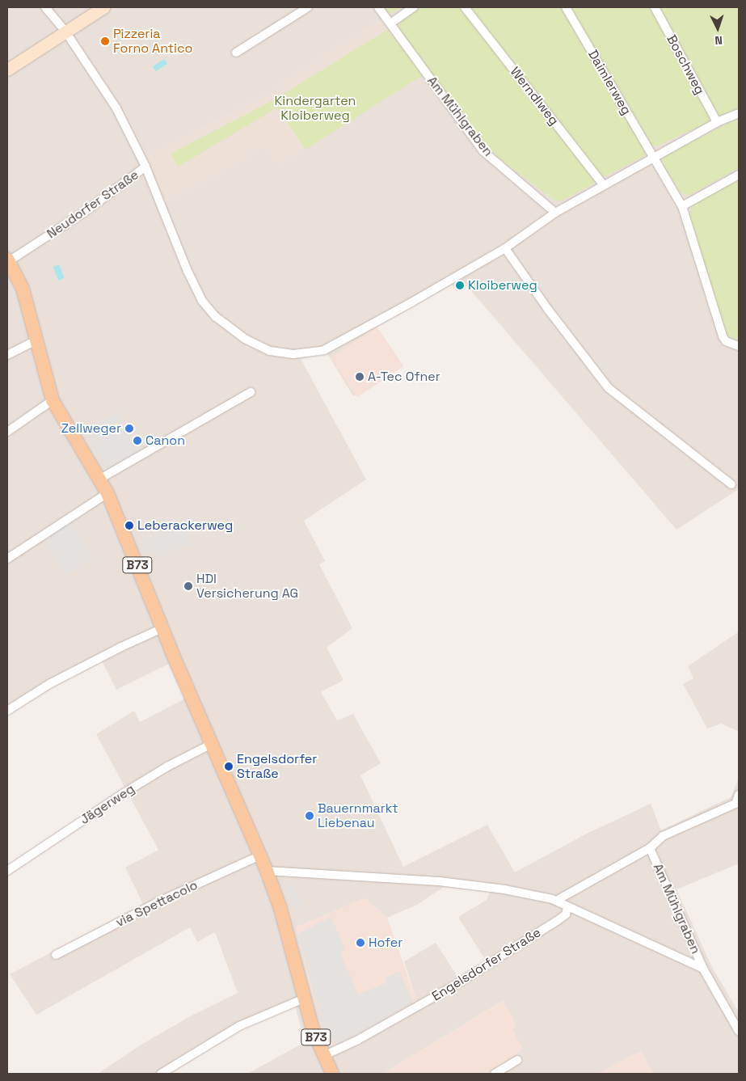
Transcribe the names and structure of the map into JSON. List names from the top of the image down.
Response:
{
  "streets": {
    "main road": ["B73"],
    "street": [
      "Boschweg",
      "Daimlerweg",
      "Werndlweg",
      "Am Mühlgraben",
      "Neudorfer Straße",
      "Jägerweg",
      "via Spettacolo",
      "Engelsdorfer Straße"
    ]
  },
  "crossings": [
    ["Neudorfer Straße", "B73"],
    ["B73", "Jägerweg"],
    ["B73", "via Spettacolo"],
    ["B73", "Engelsdorfer Straße"]
  ],
  "parks": ["Kindergarten Kloiberweg"],
  "places": [
    "Pizzeria Forno Antico",
    "Kloiberweg",
    "A-Tec Ofner",
    "Zellweger",
    "Canon",
    "Leberackerweg",
    "HDI Versicherung AG",
    "Engelsdorfer Straße",
    "Bauernmarkt Liebenau",
    "Hofer"
  ],
  "north": "bottom"
}
